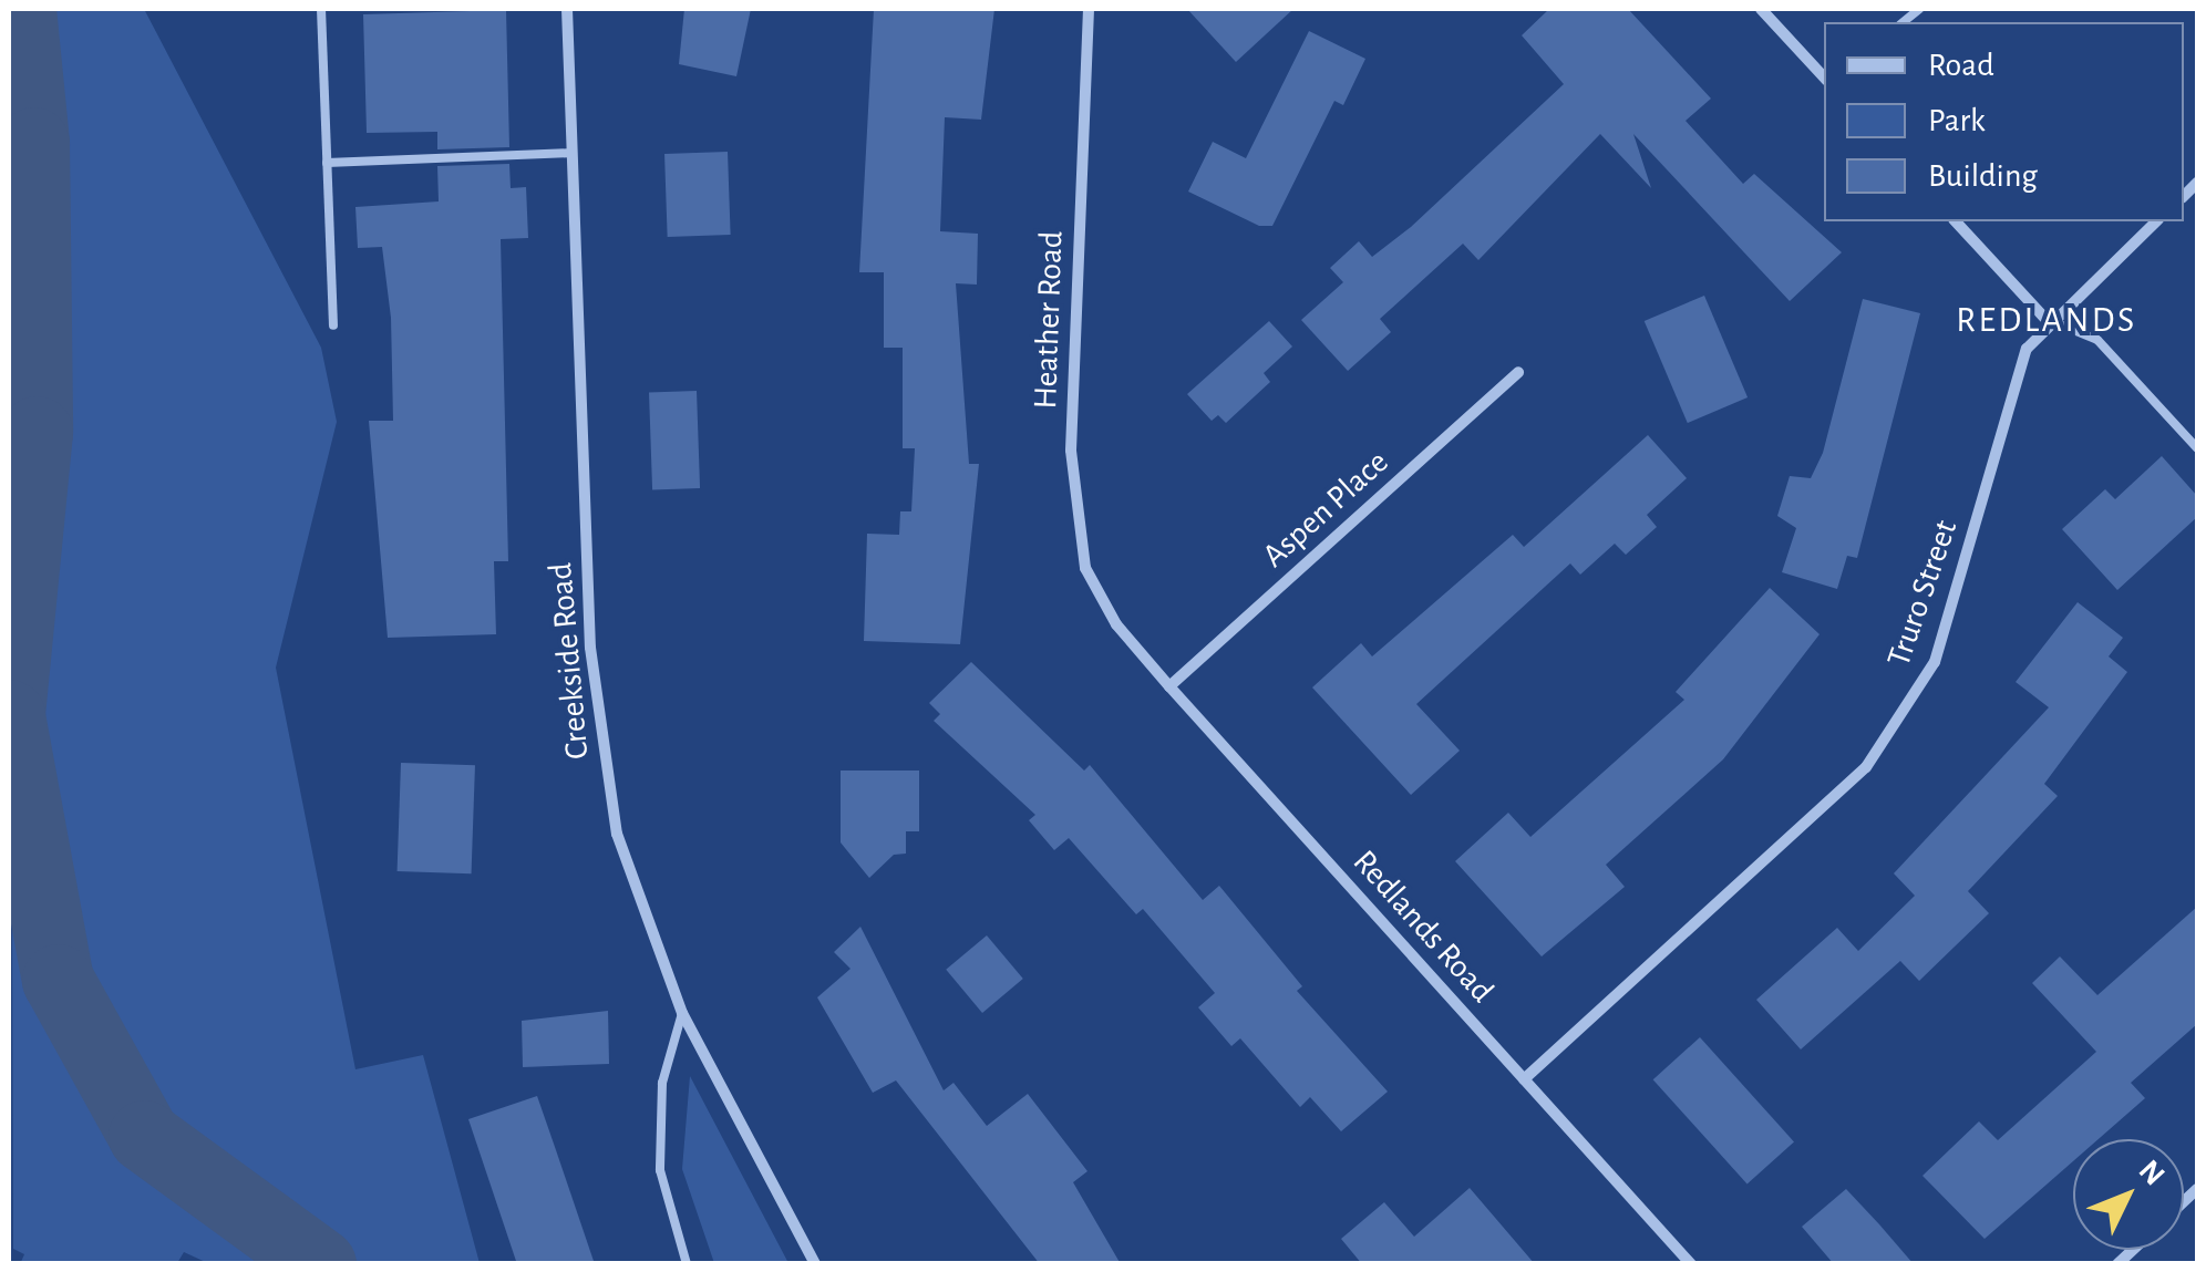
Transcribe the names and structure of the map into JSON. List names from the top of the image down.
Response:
{
  "streets": {
    "street": [
      "Heather Road",
      "Aspen Place",
      "Truro Street",
      "Creekside Road",
      "Redlands Road"
    ]
  },
  "crossings": [
    ["Heather Road", "Redlands Road"],
    ["Aspen Place", "Redlands Road"],
    ["Truro Street", "Redlands Road"]
  ],
  "districts": ["REDLANDS"],
  "legend": ["Road", "Park", "Building"],
  "north": "top right"
}
